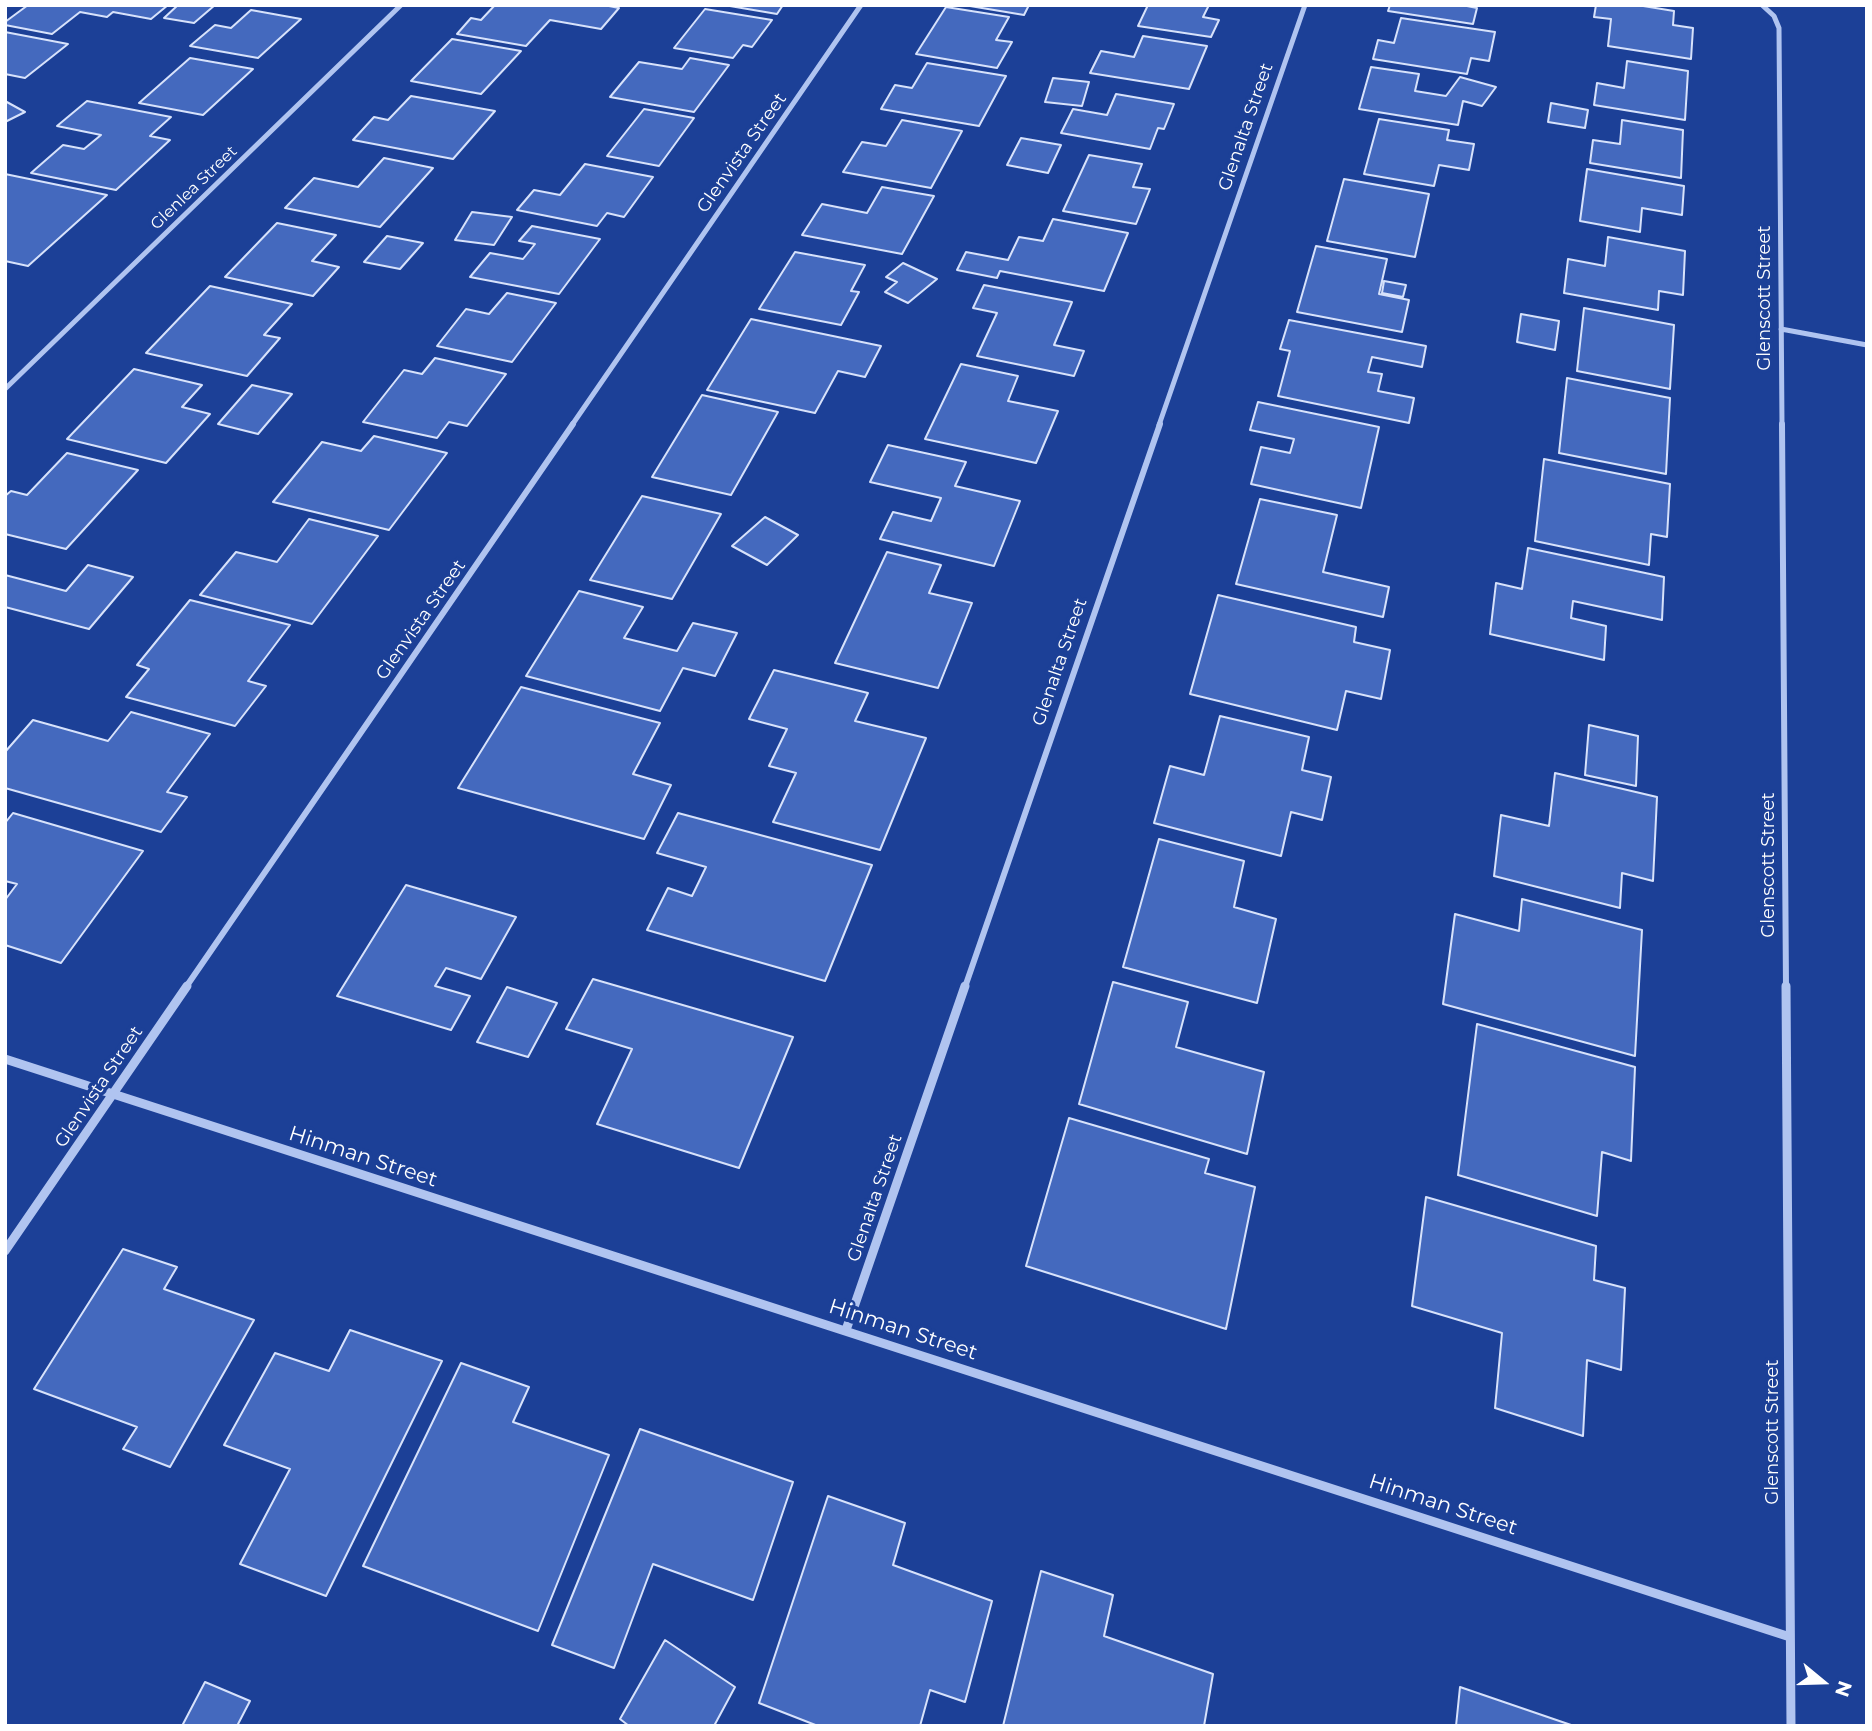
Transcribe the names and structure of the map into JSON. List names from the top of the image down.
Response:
{
  "streets": {
    "street": [
      "Glenalta Street",
      "Glenvista Street",
      "Glenlea Street",
      "Glenscott Street",
      "Hinman Street"
    ]
  },
  "crossings": [
    ["Glenalta Street", "Hinman Street"],
    ["Glenvista Street", "Hinman Street"],
    ["Glenscott Street", "Hinman Street"]
  ],
  "north": "right"
}
